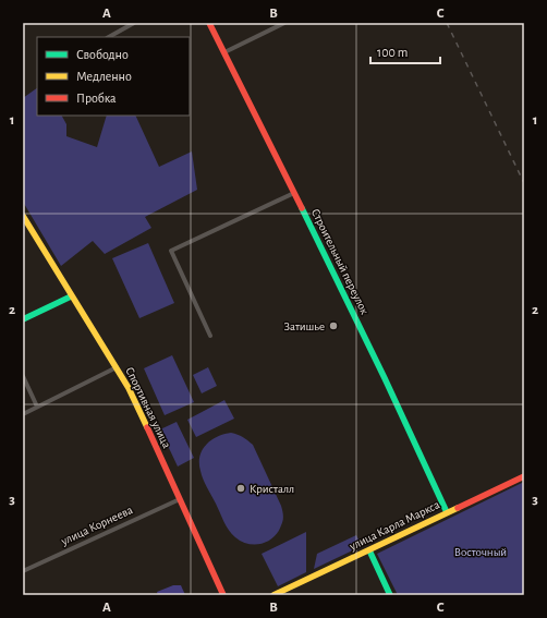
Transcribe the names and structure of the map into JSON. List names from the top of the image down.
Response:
{
  "streets": {
    "street": [
      "Строительный переулок",
      "Спортивная улица",
      "улица Корнеева",
      "улица Карла Маркса"
    ]
  },
  "crossings": [
    ["Строительный переулок", "улица Карла Маркса"],
    ["Спортивная улица", "улица Корнеева"]
  ],
  "parks": ["Восточный"],
  "places": ["Затишье", "Кристалл"],
  "legend": ["Свободно", "Медленно", "Пробка"],
  "scale_bar": "100 m",
  "grid": {
    "columns": ["A", "B", "C"],
    "rows": ["1", "2", "3"]
  }
}
